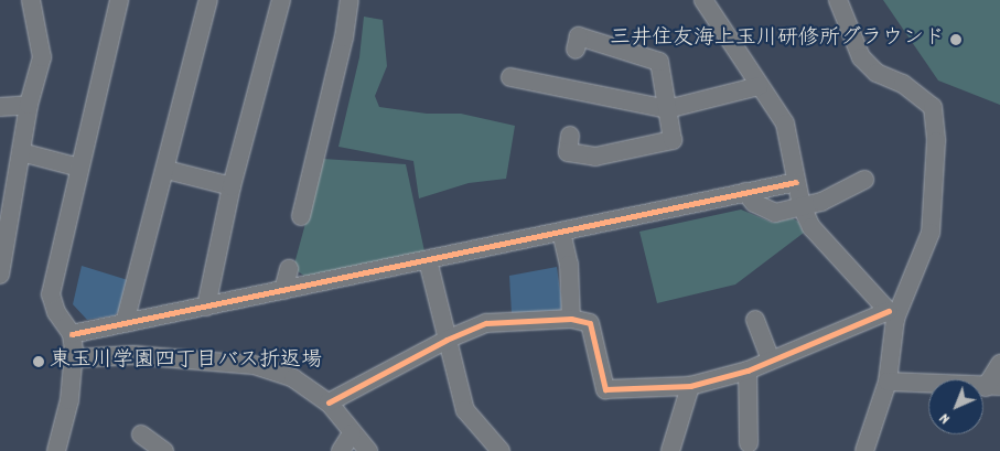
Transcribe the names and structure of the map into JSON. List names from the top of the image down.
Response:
{
  "places": ["三井住友海上玉川研修所グラウンド", "東玉川学園四丁目バス折返場"],
  "north": "bottom left"
}
